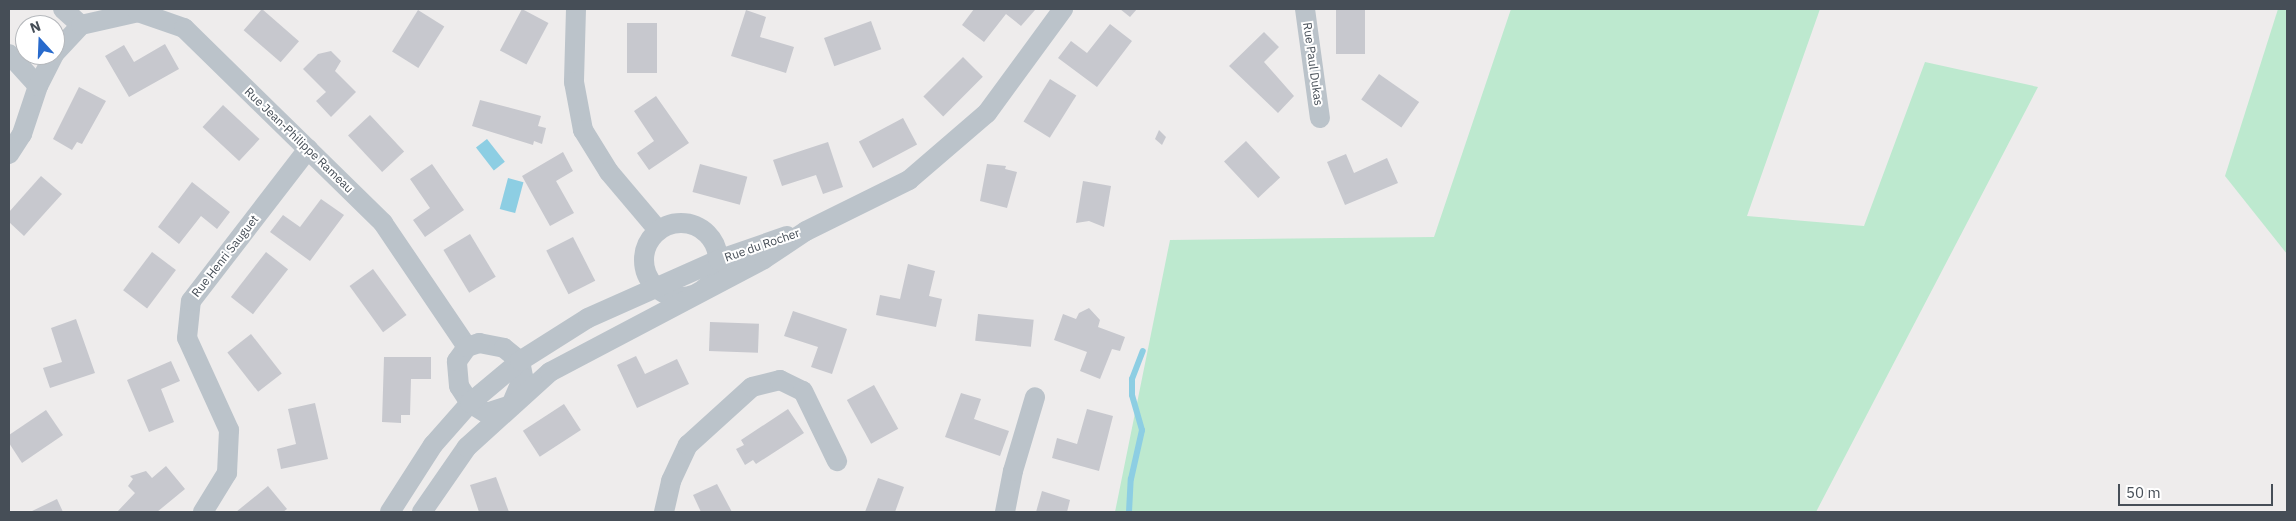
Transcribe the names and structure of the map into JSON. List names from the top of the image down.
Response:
{
  "streets": {
    "street": [
      "Rue Paul Dukas",
      "Rue Jean-Philippe Rameau",
      "Rue du Rocher",
      "Rue Henri Sauguet"
    ]
  },
  "crossings": [
    ["Rue Jean-Philippe Rameau", "Rue Henri Sauguet"]
  ],
  "scale_bar": "50 m",
  "north": "top"
}
